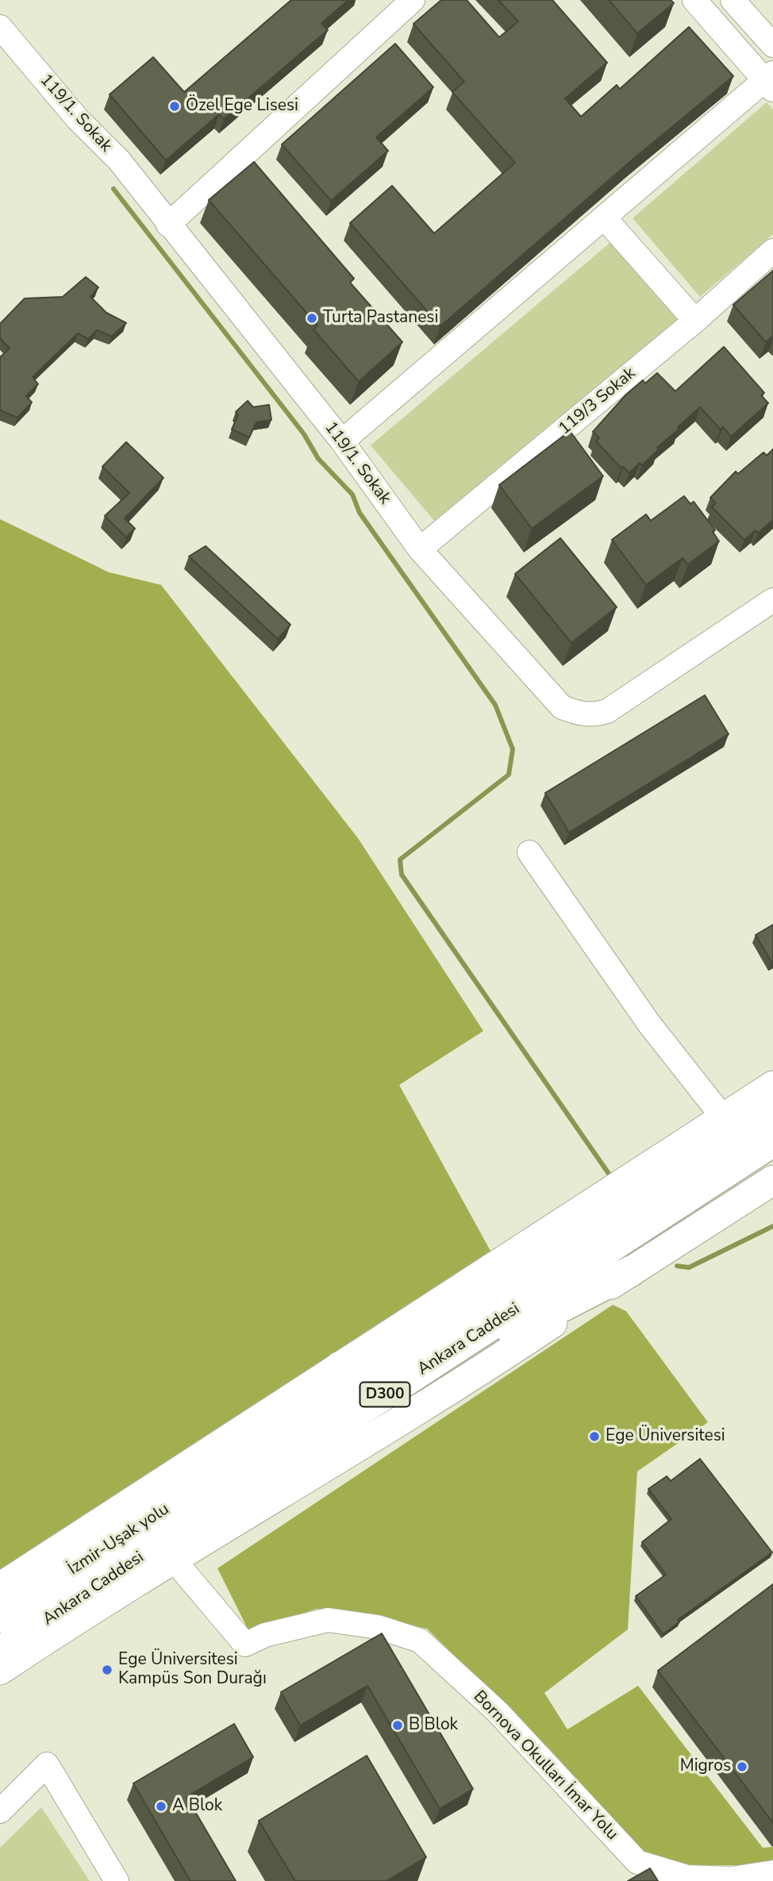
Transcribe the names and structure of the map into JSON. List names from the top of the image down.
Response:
{
  "streets": {
    "highway": ["Ankara Caddesi", "D300", "İzmir-Uşak yolu"],
    "street": ["119/1. Sokak", "119/3 Sokak", "Bornova Okulları İmar Yolu"]
  },
  "crossings": [
    ["119/1. Sokak", "119/3 Sokak"],
    ["Ankara Caddesi", "İzmir-Uşak yolu"],
    ["Ankara Caddesi", "Bornova Okulları İmar Yolu"]
  ],
  "places": [
    "Özel Ege Lisesi",
    "Turta Pastanesi",
    "Ege Üniversitesi",
    "Ege Üniversitesi Kampüs Son Durağı",
    "B Blok",
    "Migros",
    "A Blok"
  ]
}
